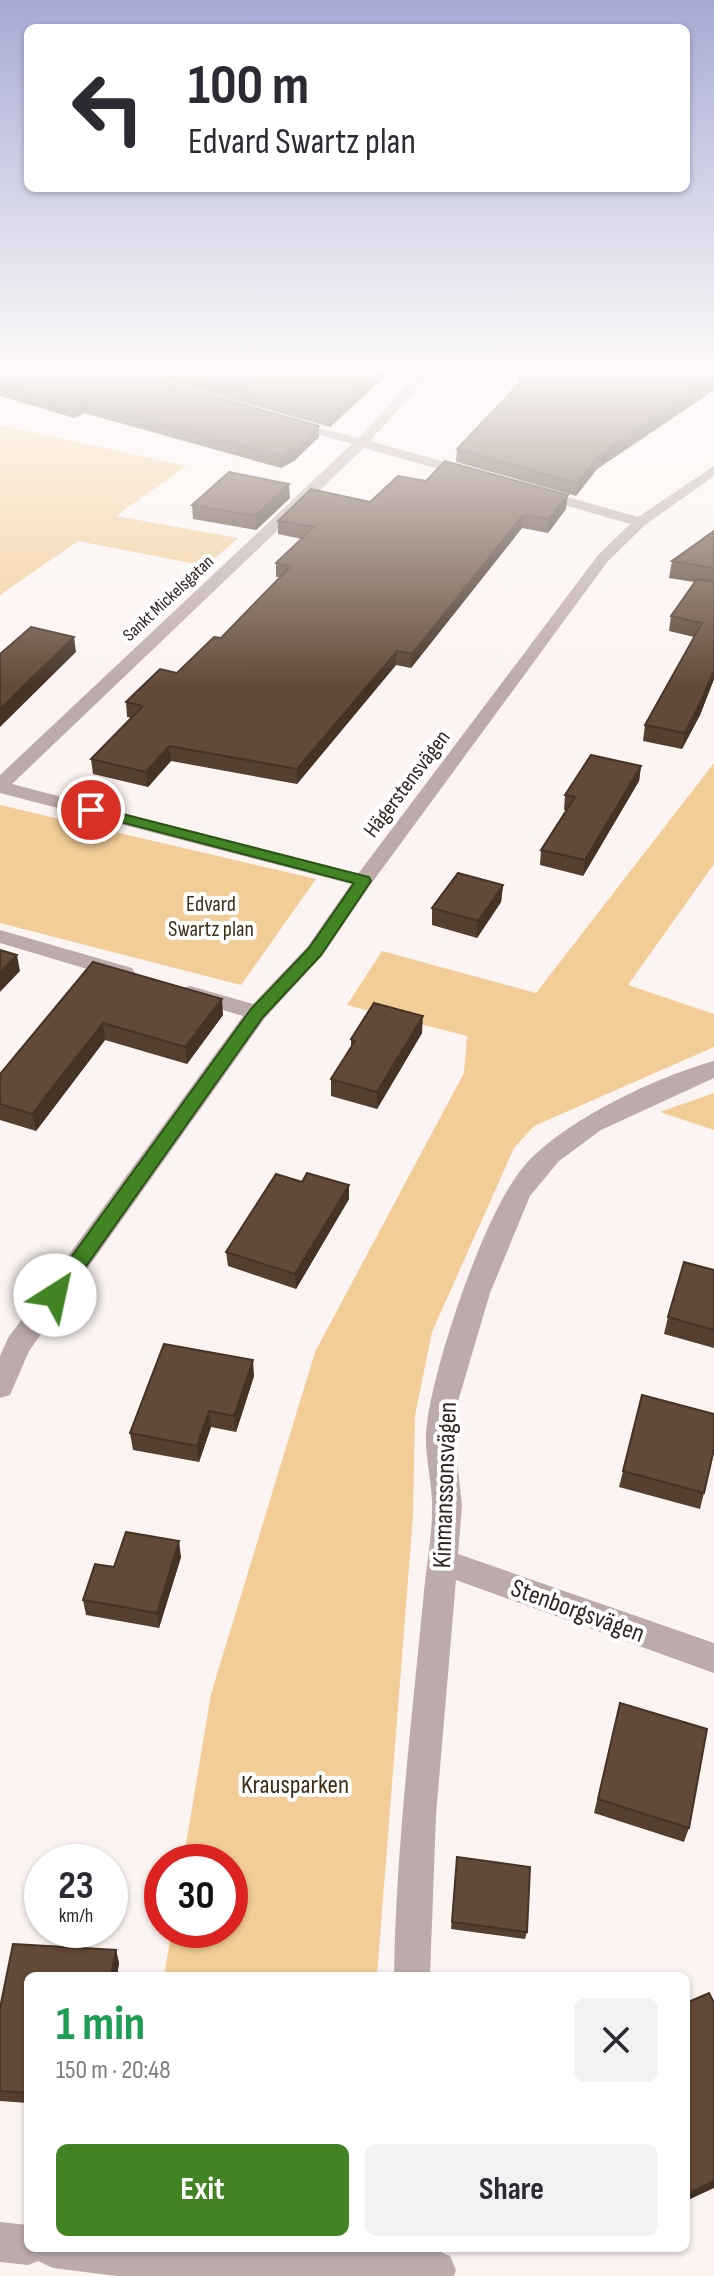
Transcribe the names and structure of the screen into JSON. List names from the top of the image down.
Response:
{
  "streets": {
    "street": [
      "Sankt Mickelsgatan",
      "Hägerstensvägen",
      "Kinmanssonsvägen",
      "Stenborgsvägen"
    ]
  },
  "crossings": [
    ["Kinmanssonsvägen", "Stenborgsvägen"]
  ],
  "parks": ["Edvard Swartz plan", "Krausparken"],
  "page": {
    "turn": ["100 m", "Edvard Swartz plan"],
    "speed": "23 km/h",
    "limit": "30",
    "heading": ["1 min", "150 m · 20:48"],
    "buttons": ["Exit", "Share"]
  }
}
